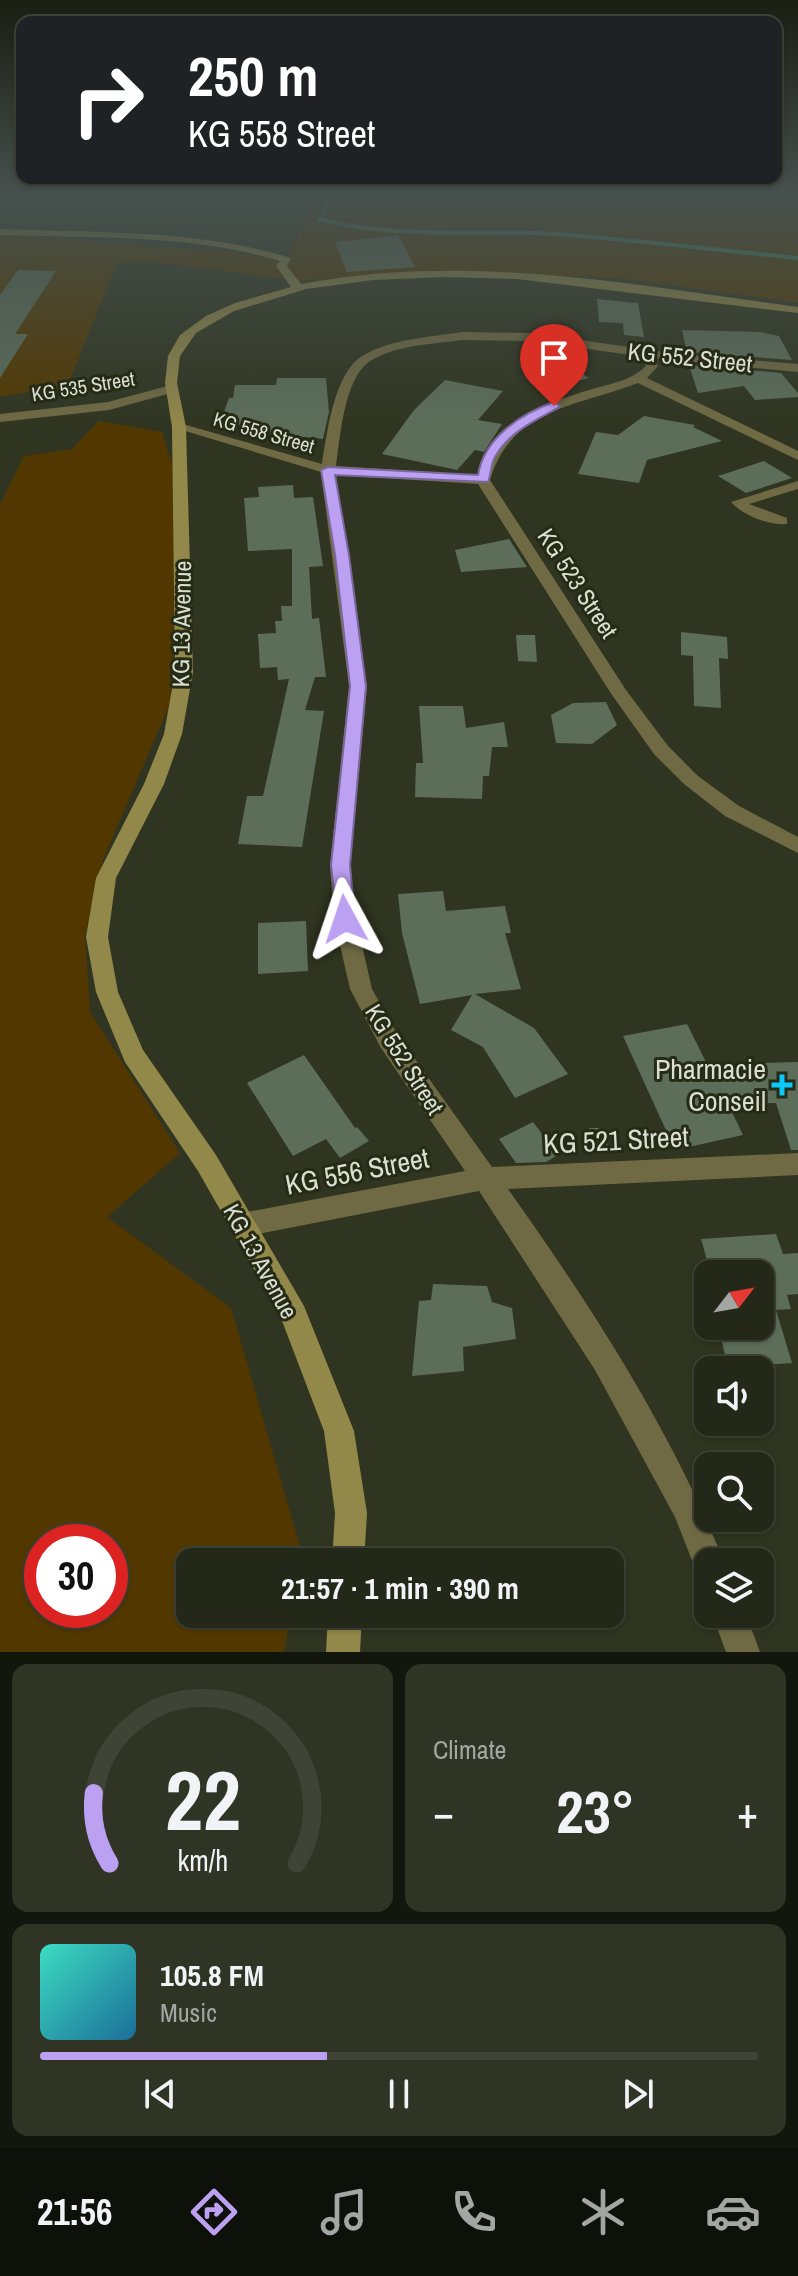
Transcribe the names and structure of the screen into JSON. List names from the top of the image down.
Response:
{
  "streets": {
    "street": [
      "KG 552 Street",
      "KG 535 Street",
      "KG 558 Street",
      "KG 523 Street",
      "KG 13 Avenue",
      "KG 521 Street",
      "KG 556 Street"
    ]
  },
  "crossings": [
    ["KG 552 Street", "KG 558 Street"],
    ["KG 552 Street", "KG 521 Street"],
    ["KG 552 Street", "KG 556 Street"],
    ["KG 535 Street", "KG 13 Avenue"],
    ["KG 558 Street", "KG 523 Street"],
    ["KG 558 Street", "KG 13 Avenue"],
    ["KG 13 Avenue", "KG 556 Street"],
    ["KG 521 Street", "KG 556 Street"]
  ],
  "places": {
    "health": ["Pharmacie Conseil"]
  },
  "north": "top right",
  "page": {
    "turn": ["250 m", "KG 558 Street"],
    "limit": "30",
    "trip": "21:57 · 1 min · 390 m",
    "tile": "Climate",
    "heat": ["−", "23°", "+"],
    "song": ["105.8 FM", "Music"],
    "tabs": "21:56",
    "gauge": ["22", "km/h"]
  }
}
